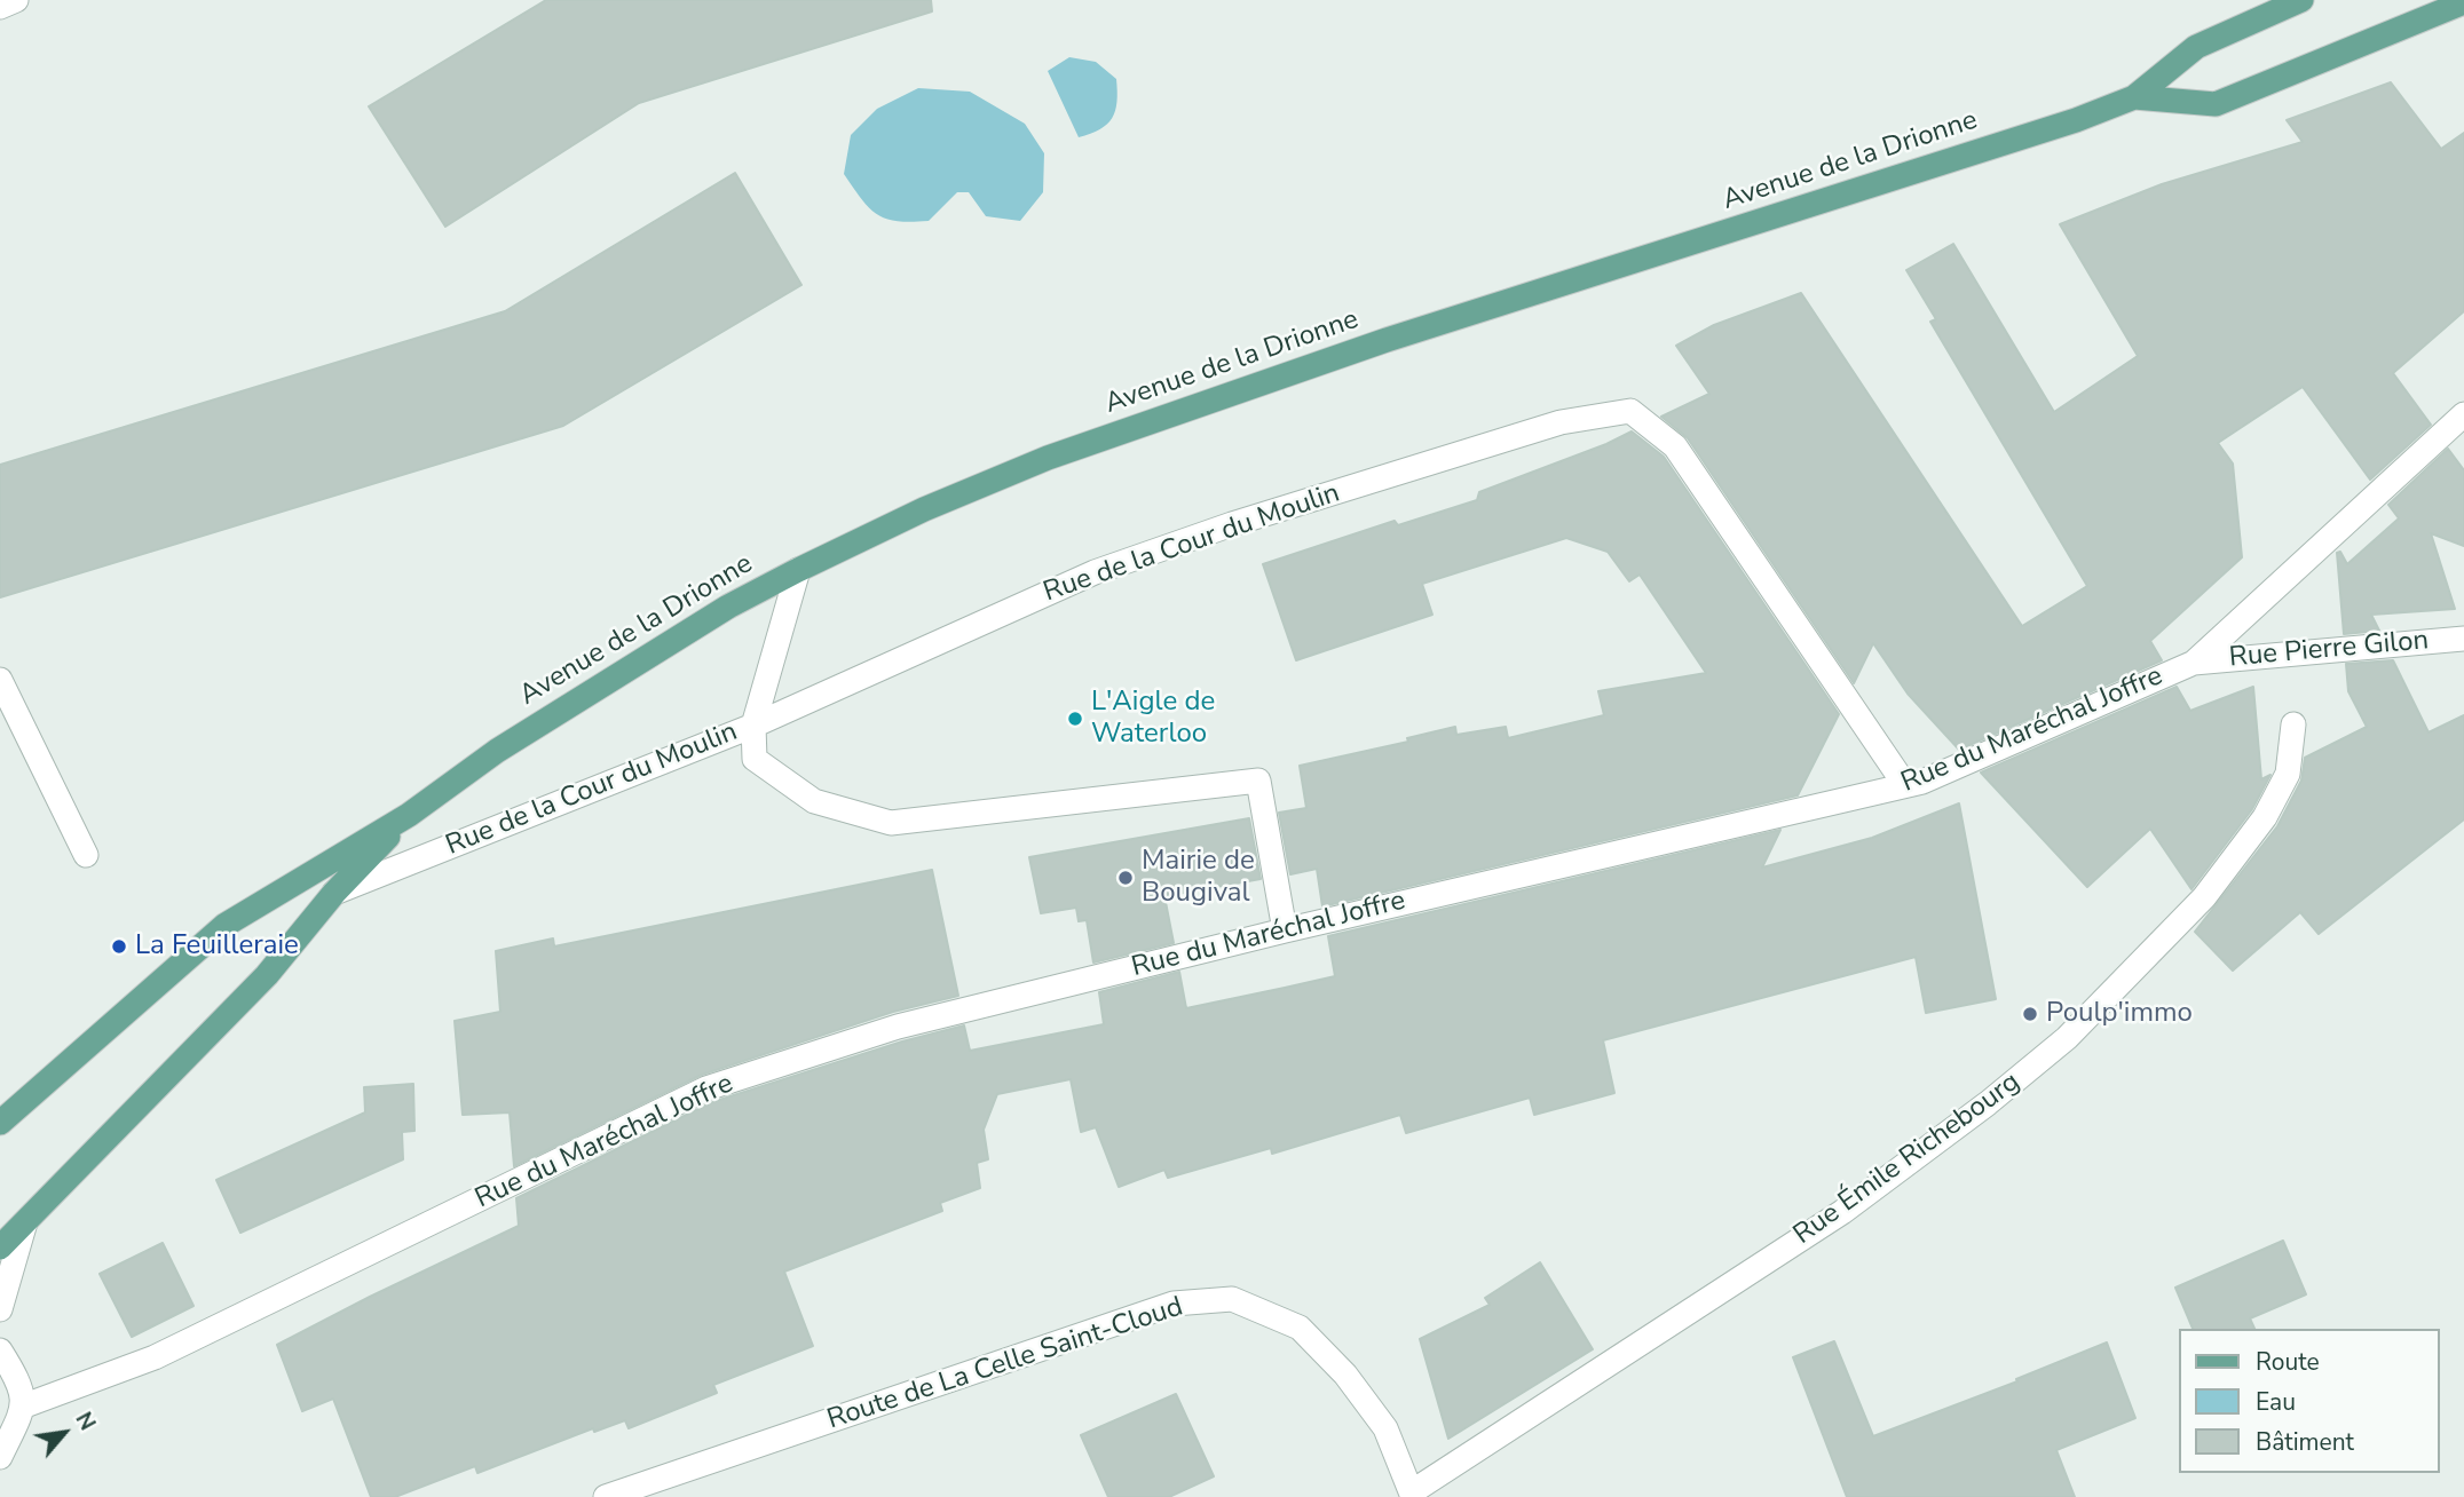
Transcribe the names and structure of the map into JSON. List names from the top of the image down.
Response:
{
  "streets": {
    "main road": ["Avenue de la Drionne"],
    "street": [
      "Rue de la Cour du Moulin",
      "Rue Pierre Gilon",
      "Rue du Maréchal Joffre",
      "Rue Émile Richebourg",
      "Route de La Celle Saint-Cloud"
    ]
  },
  "crossings": [
    ["Avenue de la Drionne", "Rue de la Cour du Moulin"],
    ["Rue de la Cour du Moulin", "Rue du Maréchal Joffre"],
    ["Rue Pierre Gilon", "Rue du Maréchal Joffre"],
    ["Rue Émile Richebourg", "Route de La Celle Saint-Cloud"]
  ],
  "places": [
    "L'Aigle de Waterloo",
    "Mairie de Bougival",
    "La Feuilleraie",
    "Poulp'immo"
  ],
  "legend": ["Route", "Eau", "Bâtiment"],
  "north": "top right"
}
